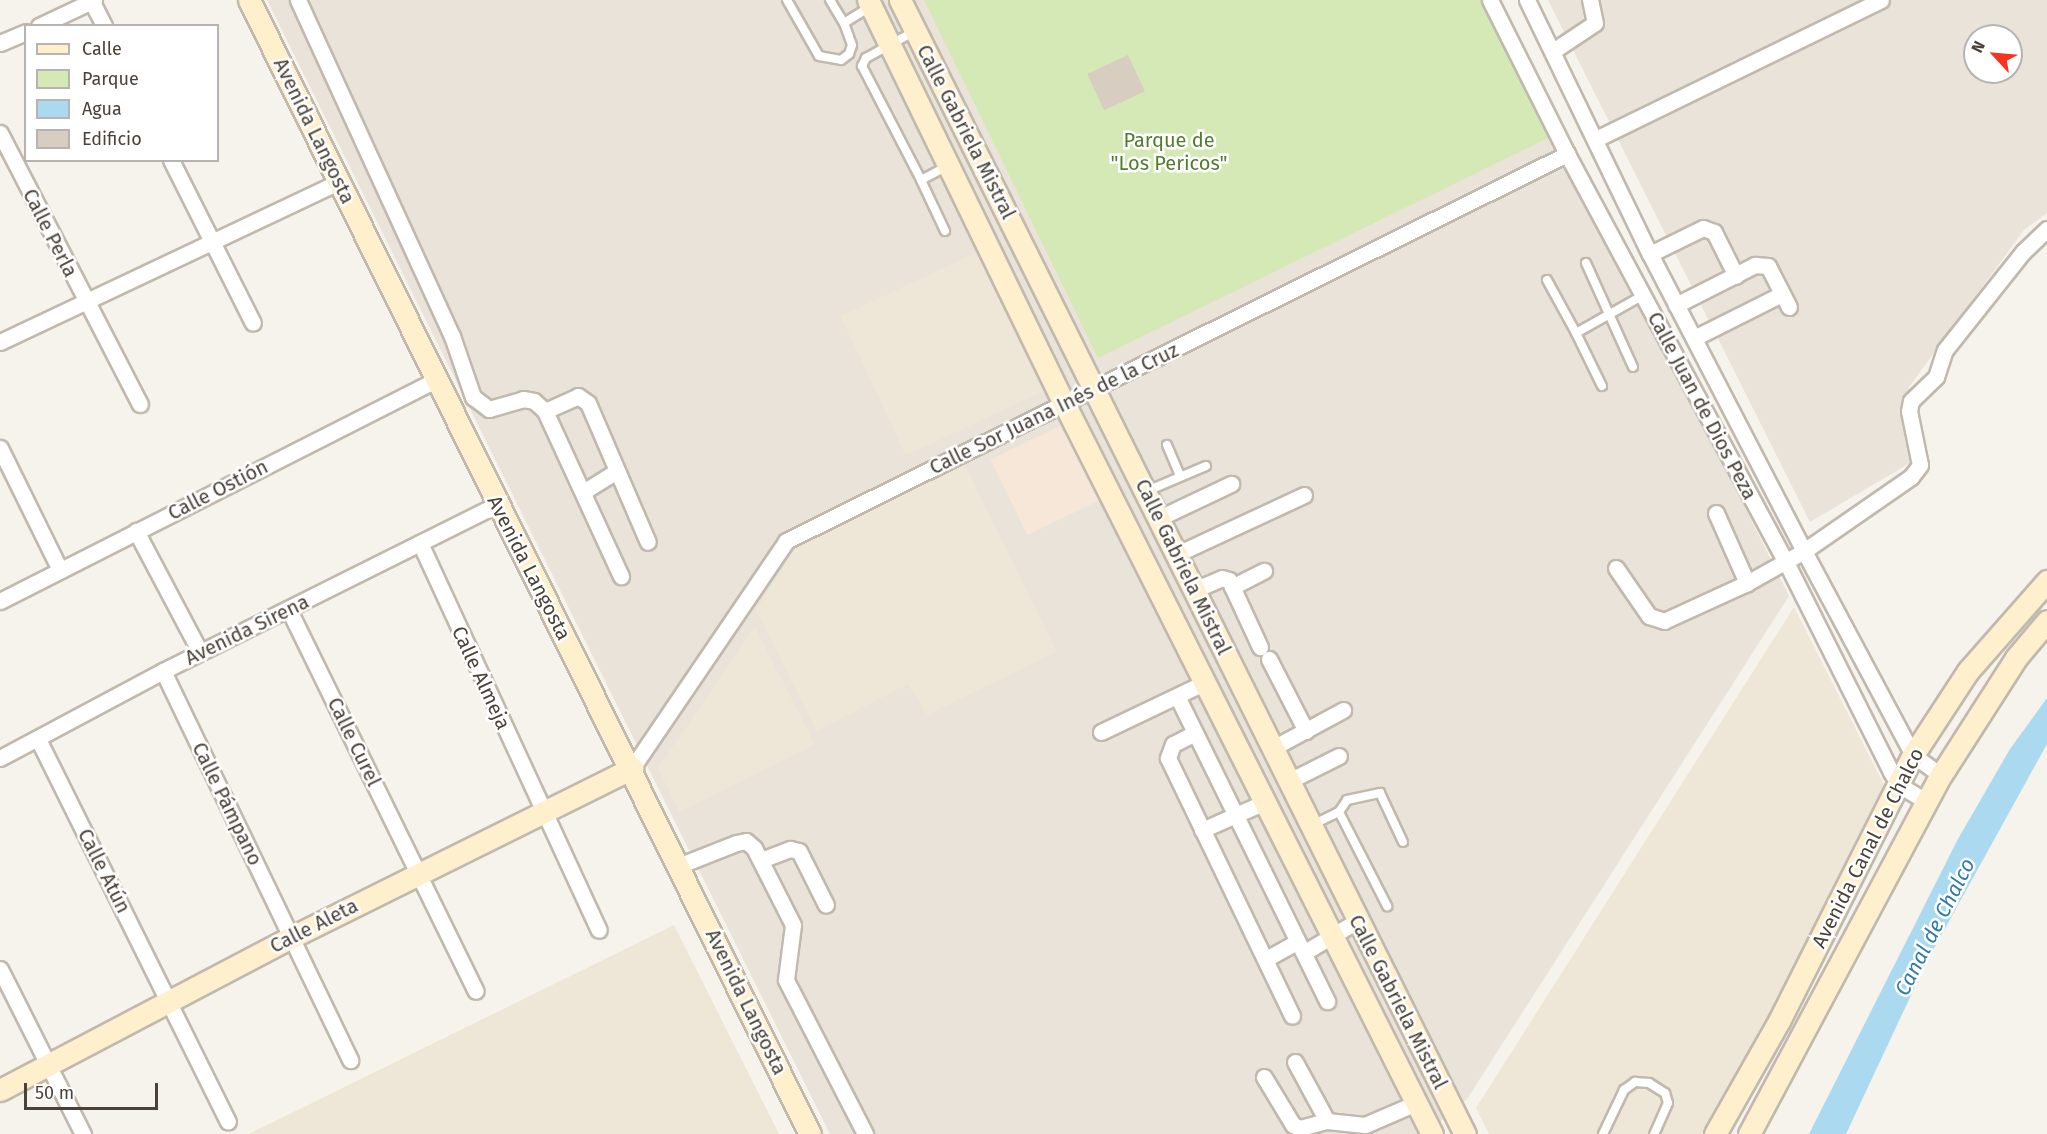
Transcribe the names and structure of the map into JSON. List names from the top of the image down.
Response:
{
  "streets": {
    "street": [
      "Avenida Langosta",
      "Calle Gabriela Mistral",
      "Calle Perla",
      "Calle Juan de Dios Peza",
      "Calle Sor Juana Inés de la Cruz",
      "Calle Ostión",
      "Avenida Sirena",
      "Calle Almeja",
      "Calle Curel",
      "Calle Pámpano",
      "Avenida Canal de Chalco",
      "Calle Atún",
      "Calle Aleta"
    ]
  },
  "crossings": [
    ["Avenida Langosta", "Calle Sor Juana Inés de la Cruz"],
    ["Avenida Langosta", "Calle Ostión"],
    ["Avenida Langosta", "Avenida Sirena"],
    ["Avenida Langosta", "Calle Aleta"],
    ["Calle Gabriela Mistral", "Calle Sor Juana Inés de la Cruz"],
    ["Calle Juan de Dios Peza", "Calle Sor Juana Inés de la Cruz"],
    ["Calle Juan de Dios Peza", "Avenida Canal de Chalco"],
    ["Calle Sor Juana Inés de la Cruz", "Calle Aleta"],
    ["Avenida Sirena", "Calle Almeja"],
    ["Avenida Sirena", "Calle Curel"],
    ["Avenida Sirena", "Calle Pámpano"],
    ["Avenida Sirena", "Calle Atún"],
    ["Calle Almeja", "Calle Aleta"],
    ["Calle Curel", "Calle Aleta"],
    ["Calle Pámpano", "Calle Aleta"],
    ["Calle Atún", "Calle Aleta"]
  ],
  "water": ["Canal de Chalco"],
  "parks": ["Parque de \"Los Pericos\""],
  "legend": [
    "Calle",
    "Parque",
    "Agua",
    "Edificio"
  ],
  "scale_bar": "50 m",
  "north": "top left"
}
